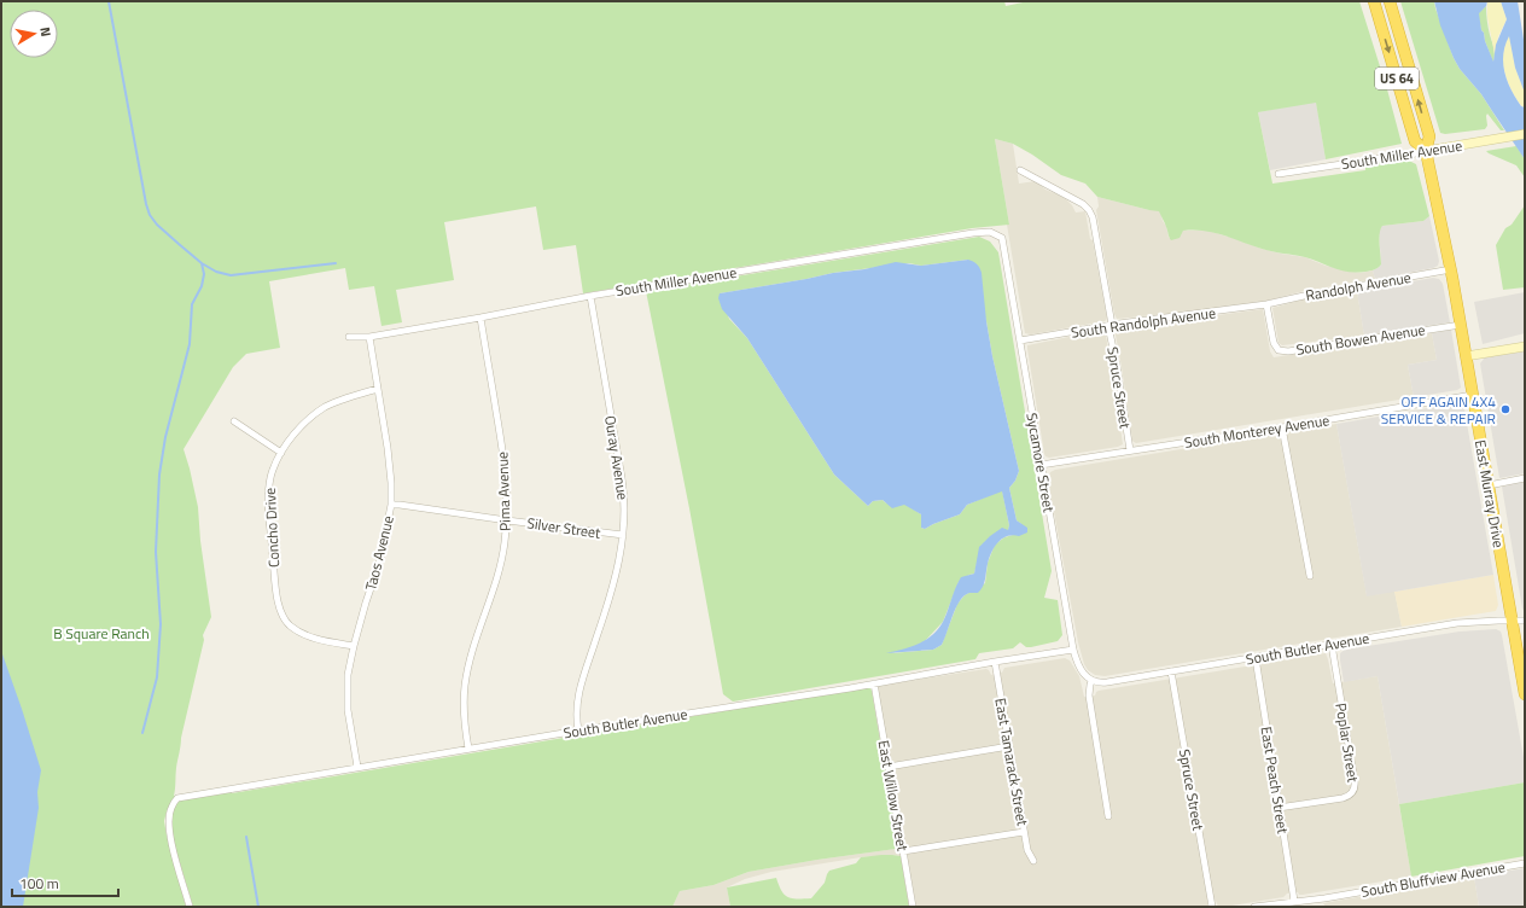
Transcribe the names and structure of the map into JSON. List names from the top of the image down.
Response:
{
  "streets": {
    "highway": ["US 64", "East Murray Drive"],
    "main road": ["South Miller Avenue"],
    "street": [
      "Randolph Avenue",
      "South Randolph Avenue",
      "South Bowen Avenue",
      "Spruce Street",
      "South Monterey Avenue",
      "Ouray Avenue",
      "Sycamore Street",
      "Pima Avenue",
      "Concho Drive",
      "Silver Street",
      "Taos Avenue",
      "South Butler Avenue",
      "Poplar Street",
      "East Tamarack Street",
      "East Peach Street",
      "East Willow Street",
      "South Bluffview Avenue"
    ]
  },
  "crossings": [
    ["South Miller Avenue", "Ouray Avenue"],
    ["South Miller Avenue", "Sycamore Street"],
    ["South Miller Avenue", "Pima Avenue"],
    ["South Miller Avenue", "East Murray Drive"],
    ["South Miller Avenue", "Taos Avenue"],
    ["Randolph Avenue", "South Randolph Avenue"],
    ["Randolph Avenue", "South Bowen Avenue"],
    ["Randolph Avenue", "East Murray Drive"],
    ["South Randolph Avenue", "South Bowen Avenue"],
    ["South Randolph Avenue", "Spruce Street"],
    ["South Randolph Avenue", "Sycamore Street"],
    ["South Bowen Avenue", "East Murray Drive"],
    ["Spruce Street", "South Monterey Avenue"],
    ["Spruce Street", "South Butler Avenue"],
    ["South Monterey Avenue", "Sycamore Street"],
    ["South Monterey Avenue", "East Murray Drive"],
    ["Ouray Avenue", "Silver Street"],
    ["Ouray Avenue", "South Butler Avenue"],
    ["Sycamore Street", "South Butler Avenue"],
    ["Pima Avenue", "Silver Street"],
    ["Pima Avenue", "South Butler Avenue"],
    ["East Murray Drive", "South Butler Avenue"],
    ["Concho Drive", "Taos Avenue"],
    ["Silver Street", "Taos Avenue"],
    ["Taos Avenue", "South Butler Avenue"],
    ["South Butler Avenue", "Poplar Street"],
    ["South Butler Avenue", "East Tamarack Street"],
    ["South Butler Avenue", "East Peach Street"],
    ["South Butler Avenue", "East Willow Street"],
    ["Poplar Street", "East Peach Street"],
    ["East Peach Street", "South Bluffview Avenue"]
  ],
  "parks": ["B Square Ranch"],
  "places": ["OFF AGAIN 4X4 SERVICE & REPAIR"],
  "scale_bar": "100 m",
  "north": "right"
}
